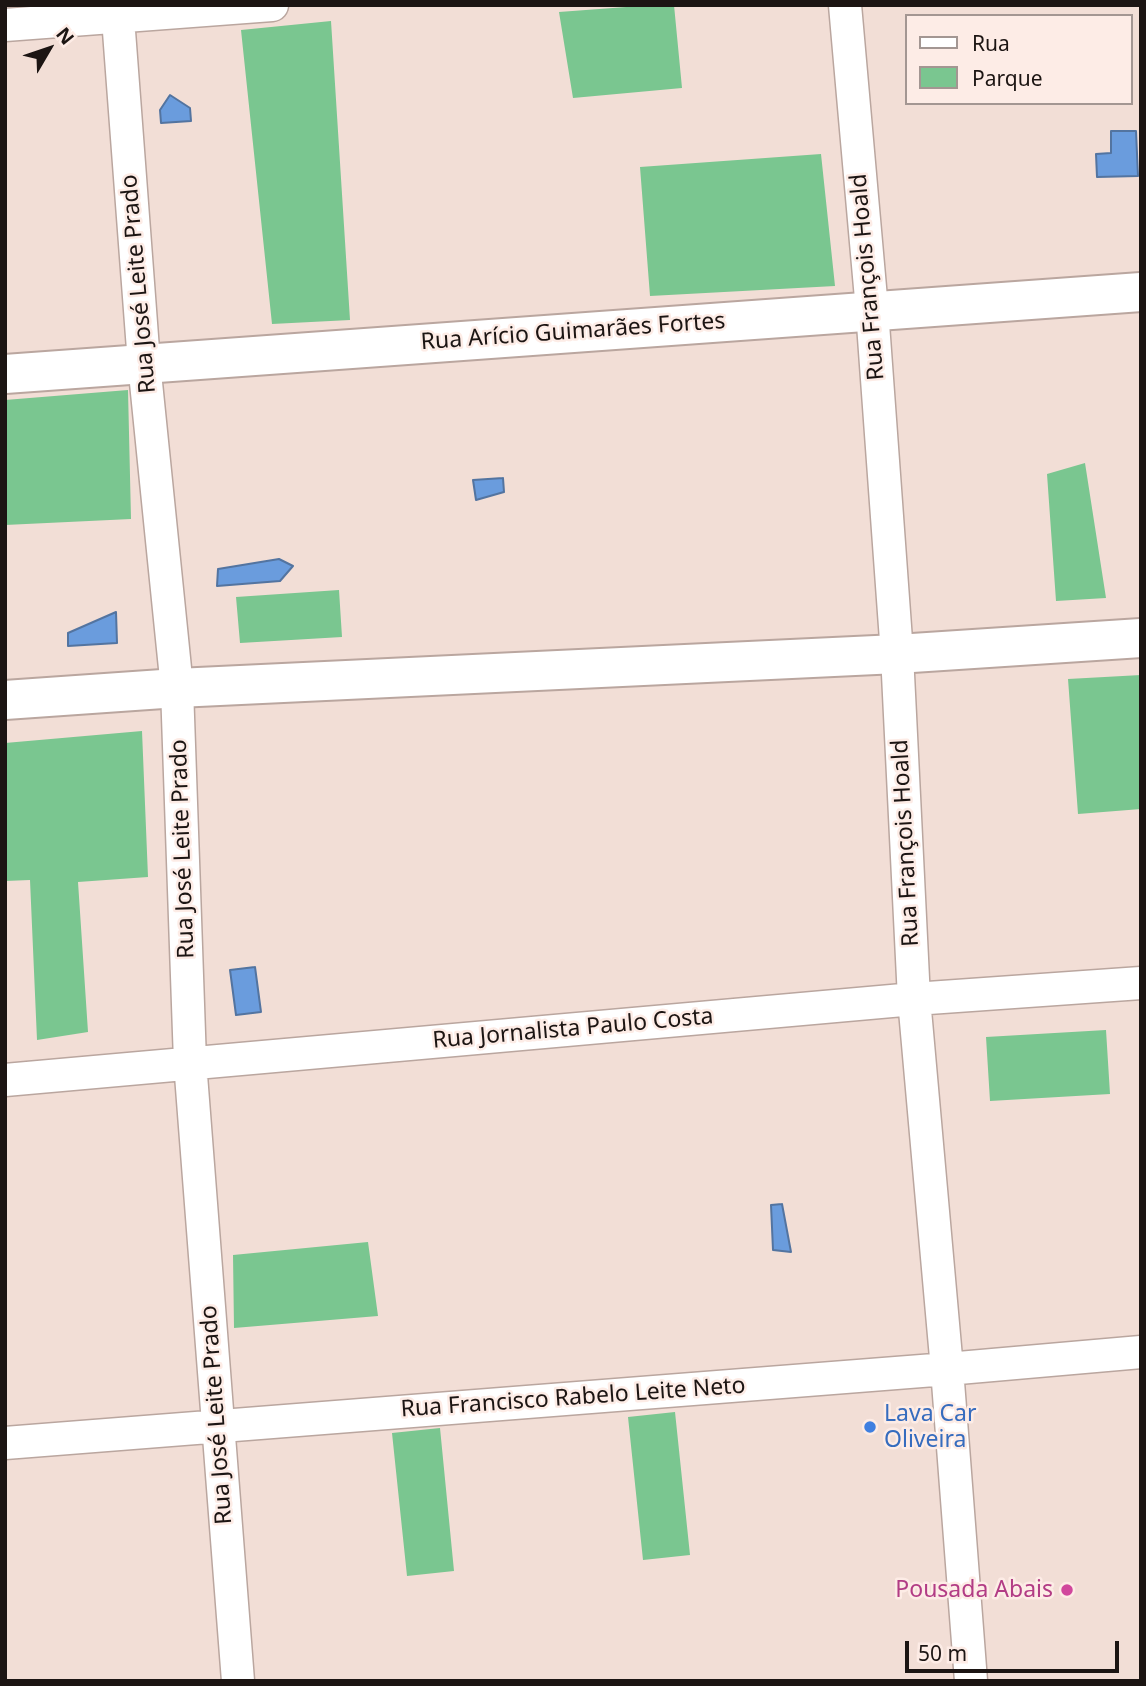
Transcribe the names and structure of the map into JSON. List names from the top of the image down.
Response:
{
  "streets": {
    "street": [
      "Rua François Hoald",
      "Rua José Leite Prado",
      "Rua Arício Guimarães Fortes",
      "Rua Jornalista Paulo Costa",
      "Rua Francisco Rabelo Leite Neto"
    ]
  },
  "crossings": [
    ["Rua François Hoald", "Rua Arício Guimarães Fortes"],
    ["Rua François Hoald", "Rua Jornalista Paulo Costa"],
    ["Rua François Hoald", "Rua Francisco Rabelo Leite Neto"],
    ["Rua José Leite Prado", "Rua Arício Guimarães Fortes"],
    ["Rua José Leite Prado", "Rua Jornalista Paulo Costa"],
    ["Rua José Leite Prado", "Rua Francisco Rabelo Leite Neto"]
  ],
  "places": ["Lava Car Oliveira", "Pousada Abais"],
  "legend": ["Rua", "Parque"],
  "scale_bar": "50 m",
  "north": "top right"
}
